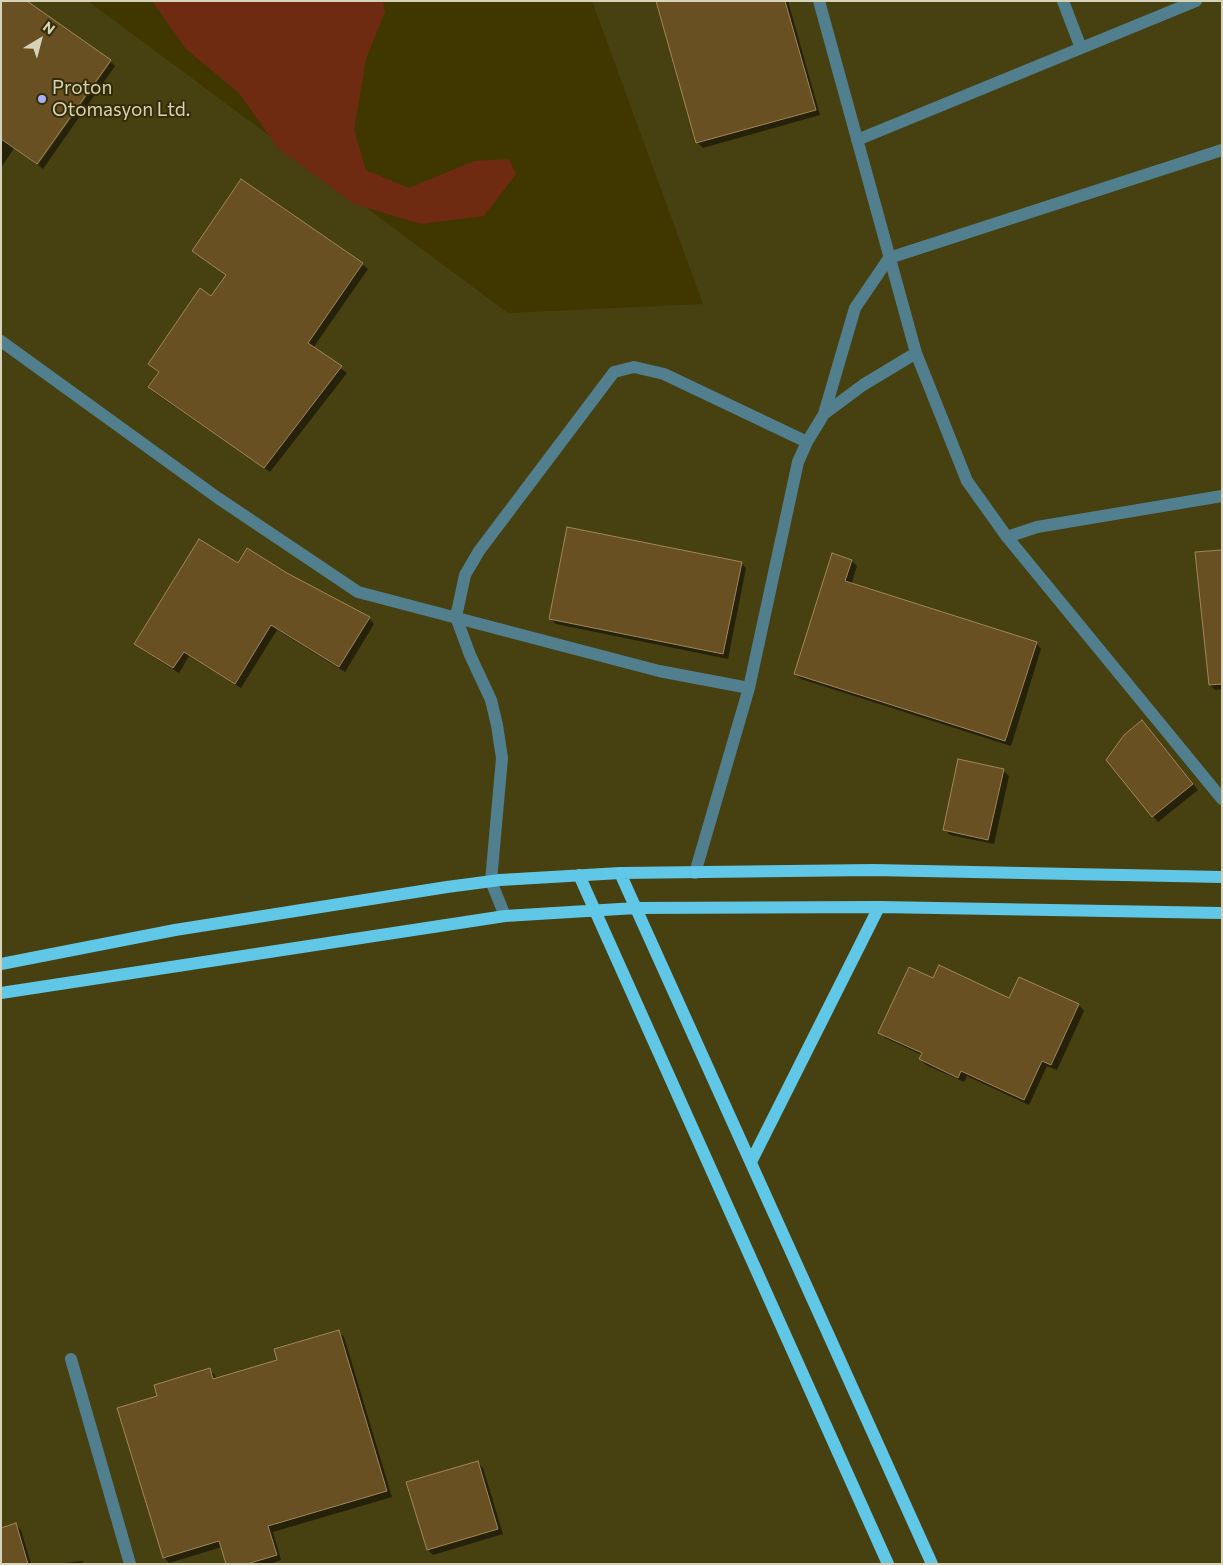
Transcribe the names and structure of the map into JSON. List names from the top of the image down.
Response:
{
  "places": ["Proton Otomasyon Ltd."],
  "north": "top right"
}
